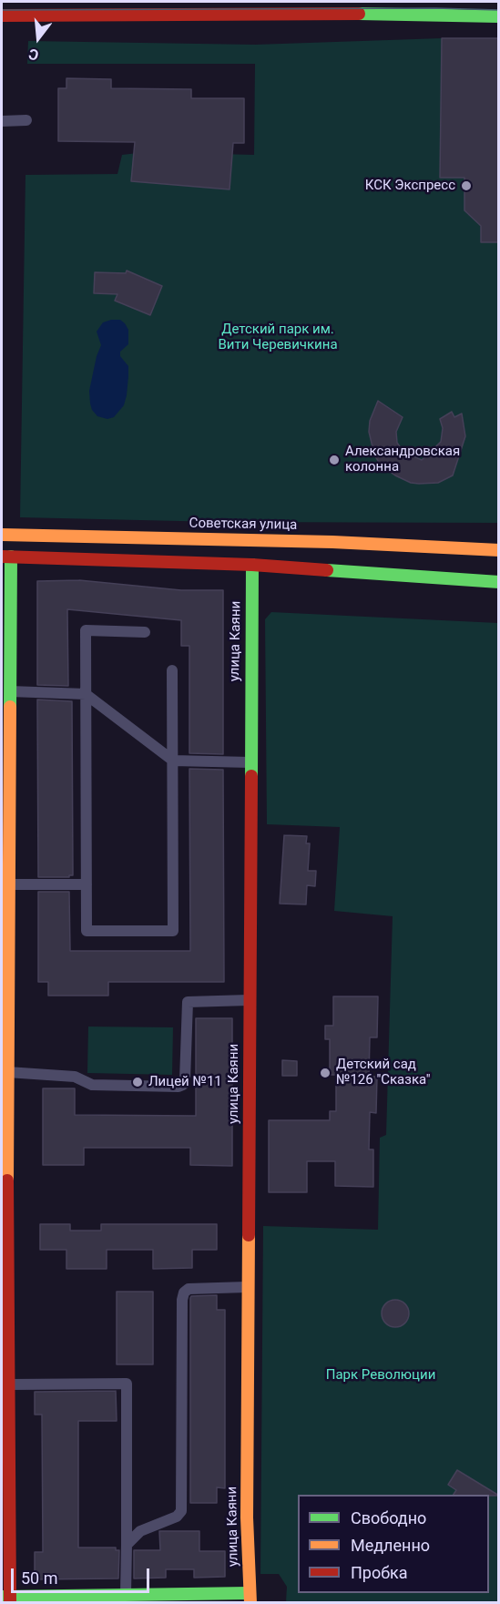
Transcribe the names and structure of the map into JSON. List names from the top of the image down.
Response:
{
  "streets": {
    "street": ["Советская улица", "улица Каяни"]
  },
  "crossings": [
    ["Советская улица", "улица Каяни"]
  ],
  "parks": ["Детский парк им. Вити Черевичкина", "Парк Революции"],
  "places": [
    "КСК Экспресс",
    "Александровская колонна",
    "Детский сад №126 \"Сказка\"",
    "Лицей №11"
  ],
  "legend": ["Свободно", "Медленно", "Пробка"],
  "scale_bar": "50 m",
  "north": "bottom"
}
